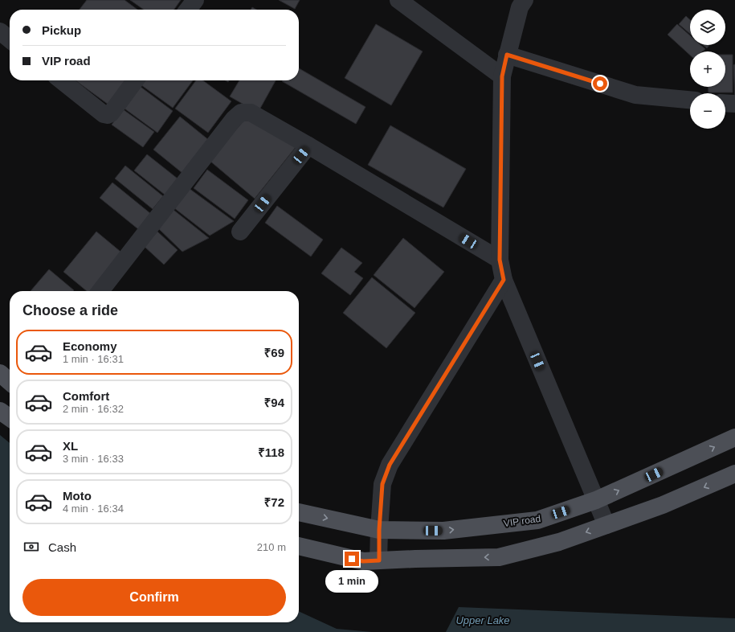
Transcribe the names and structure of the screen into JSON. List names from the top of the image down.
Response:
{
  "streets": {
    "main road": ["VIP road"]
  },
  "water": ["Upper Lake"],
  "page": {
    "map_buttons": ["+", "−"],
    "banner": ["Pickup", "VIP road"],
    "heading": "Choose a ride",
    "list": [
      {
        "name": "Economy",
        "note": "1 min · 16:31",
        "value": "₹69"
      },
      {
        "name": "Comfort",
        "note": "2 min · 16:32",
        "value": "₹94"
      },
      {
        "name": "XL",
        "note": "3 min · 16:33",
        "value": "₹118"
      },
      {
        "name": "Moto",
        "note": "4 min · 16:34",
        "value": "₹72"
      }
    ],
    "pay": ["Cash", "210 m"],
    "bubble": "1 min",
    "buttons": "Confirm"
  }
}
